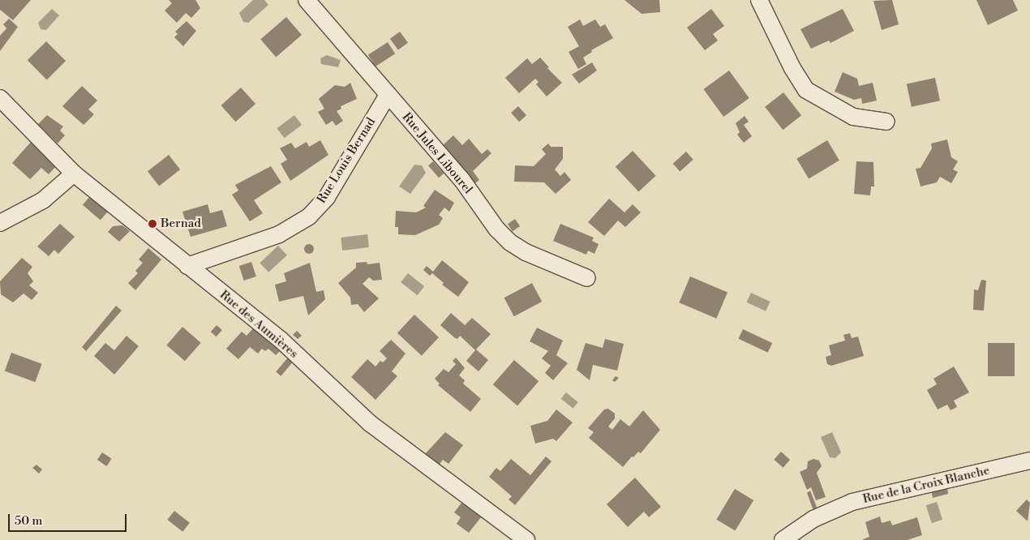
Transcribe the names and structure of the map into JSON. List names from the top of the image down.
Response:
{
  "streets": {
    "street": [
      "Rue Jules Libourel",
      "Rue Louis Bernad",
      "Rue des Aumières",
      "Rue de la Croix Blanche"
    ]
  },
  "crossings": [
    ["Rue Jules Libourel", "Rue Louis Bernad"],
    ["Rue Louis Bernad", "Rue des Aumières"]
  ],
  "places": ["Bernad"],
  "scale_bar": "50 m"
}
